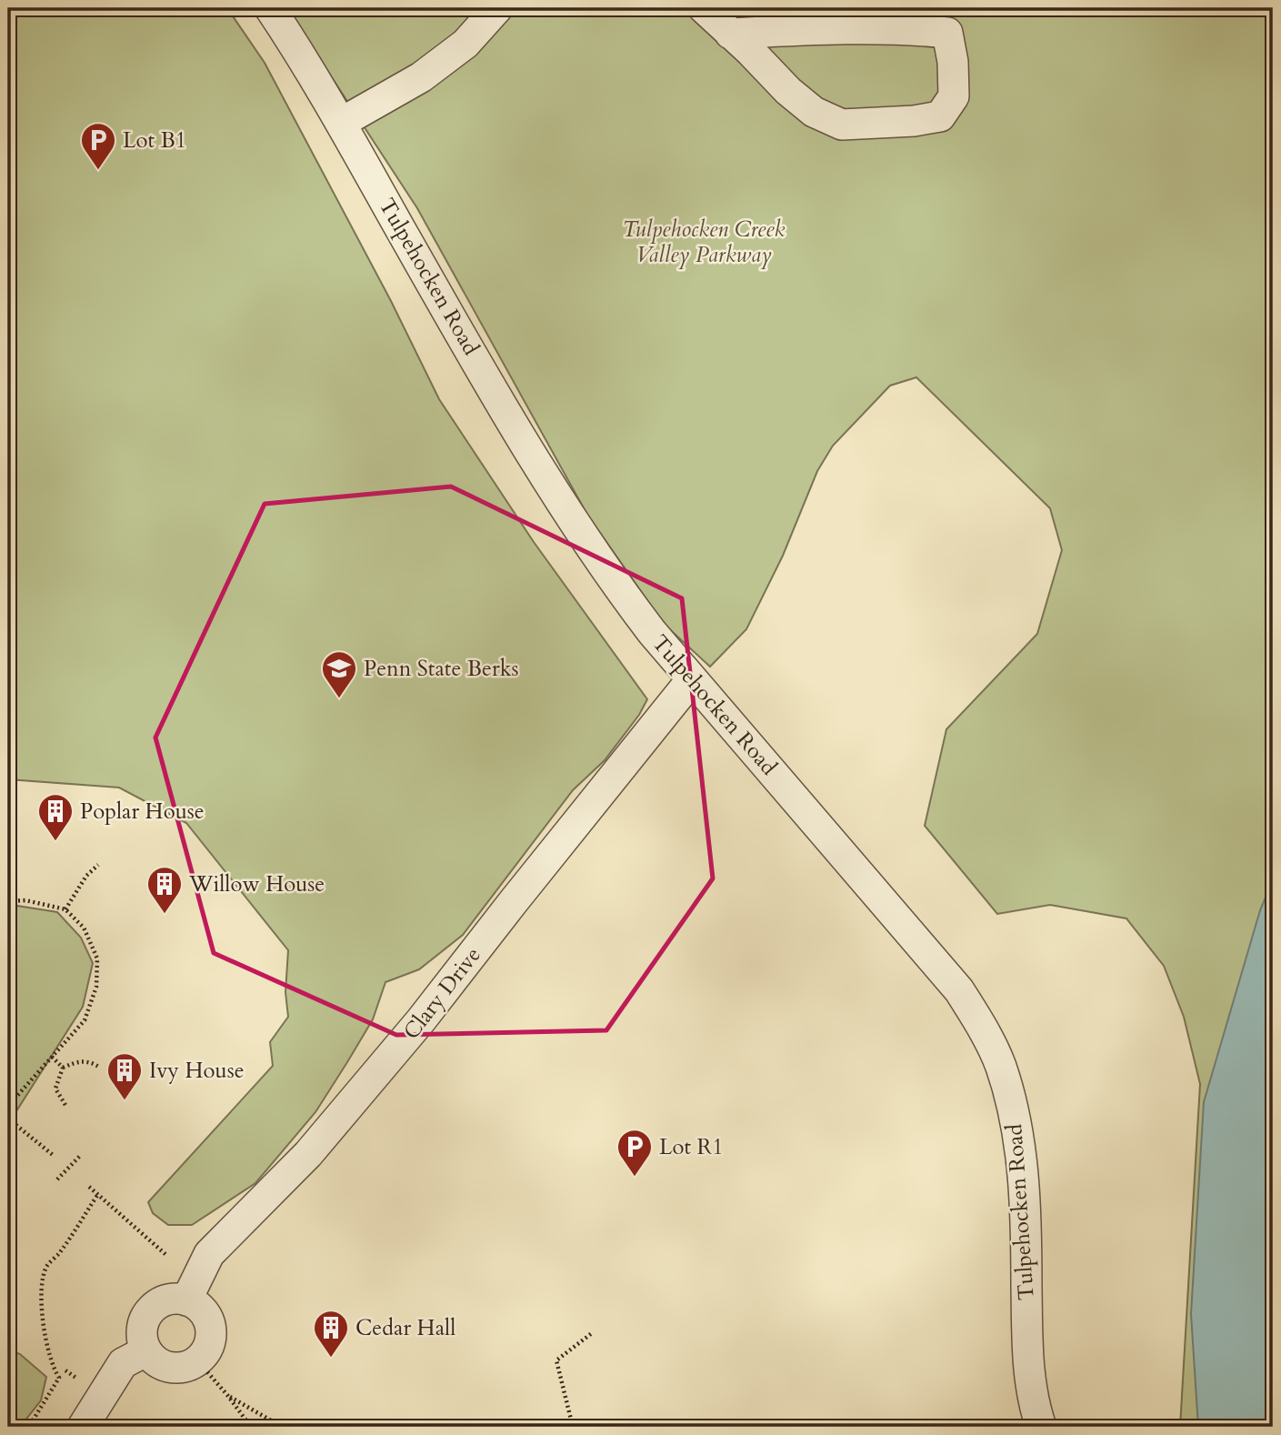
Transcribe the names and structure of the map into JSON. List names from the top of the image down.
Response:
{
  "streets": {
    "street": ["Tulpehocken Road", "Clary Drive"]
  },
  "crossings": [
    ["Tulpehocken Road", "Clary Drive"]
  ],
  "parks": ["Tulpehocken Creek Valley Parkway"],
  "places": {
    "parking": ["Lot B1", "Lot R1"],
    "school or university": ["Penn State Berks"],
    "building": [
      "Poplar House",
      "Willow House",
      "Ivy House",
      "Cedar Hall"
    ]
  }
}
